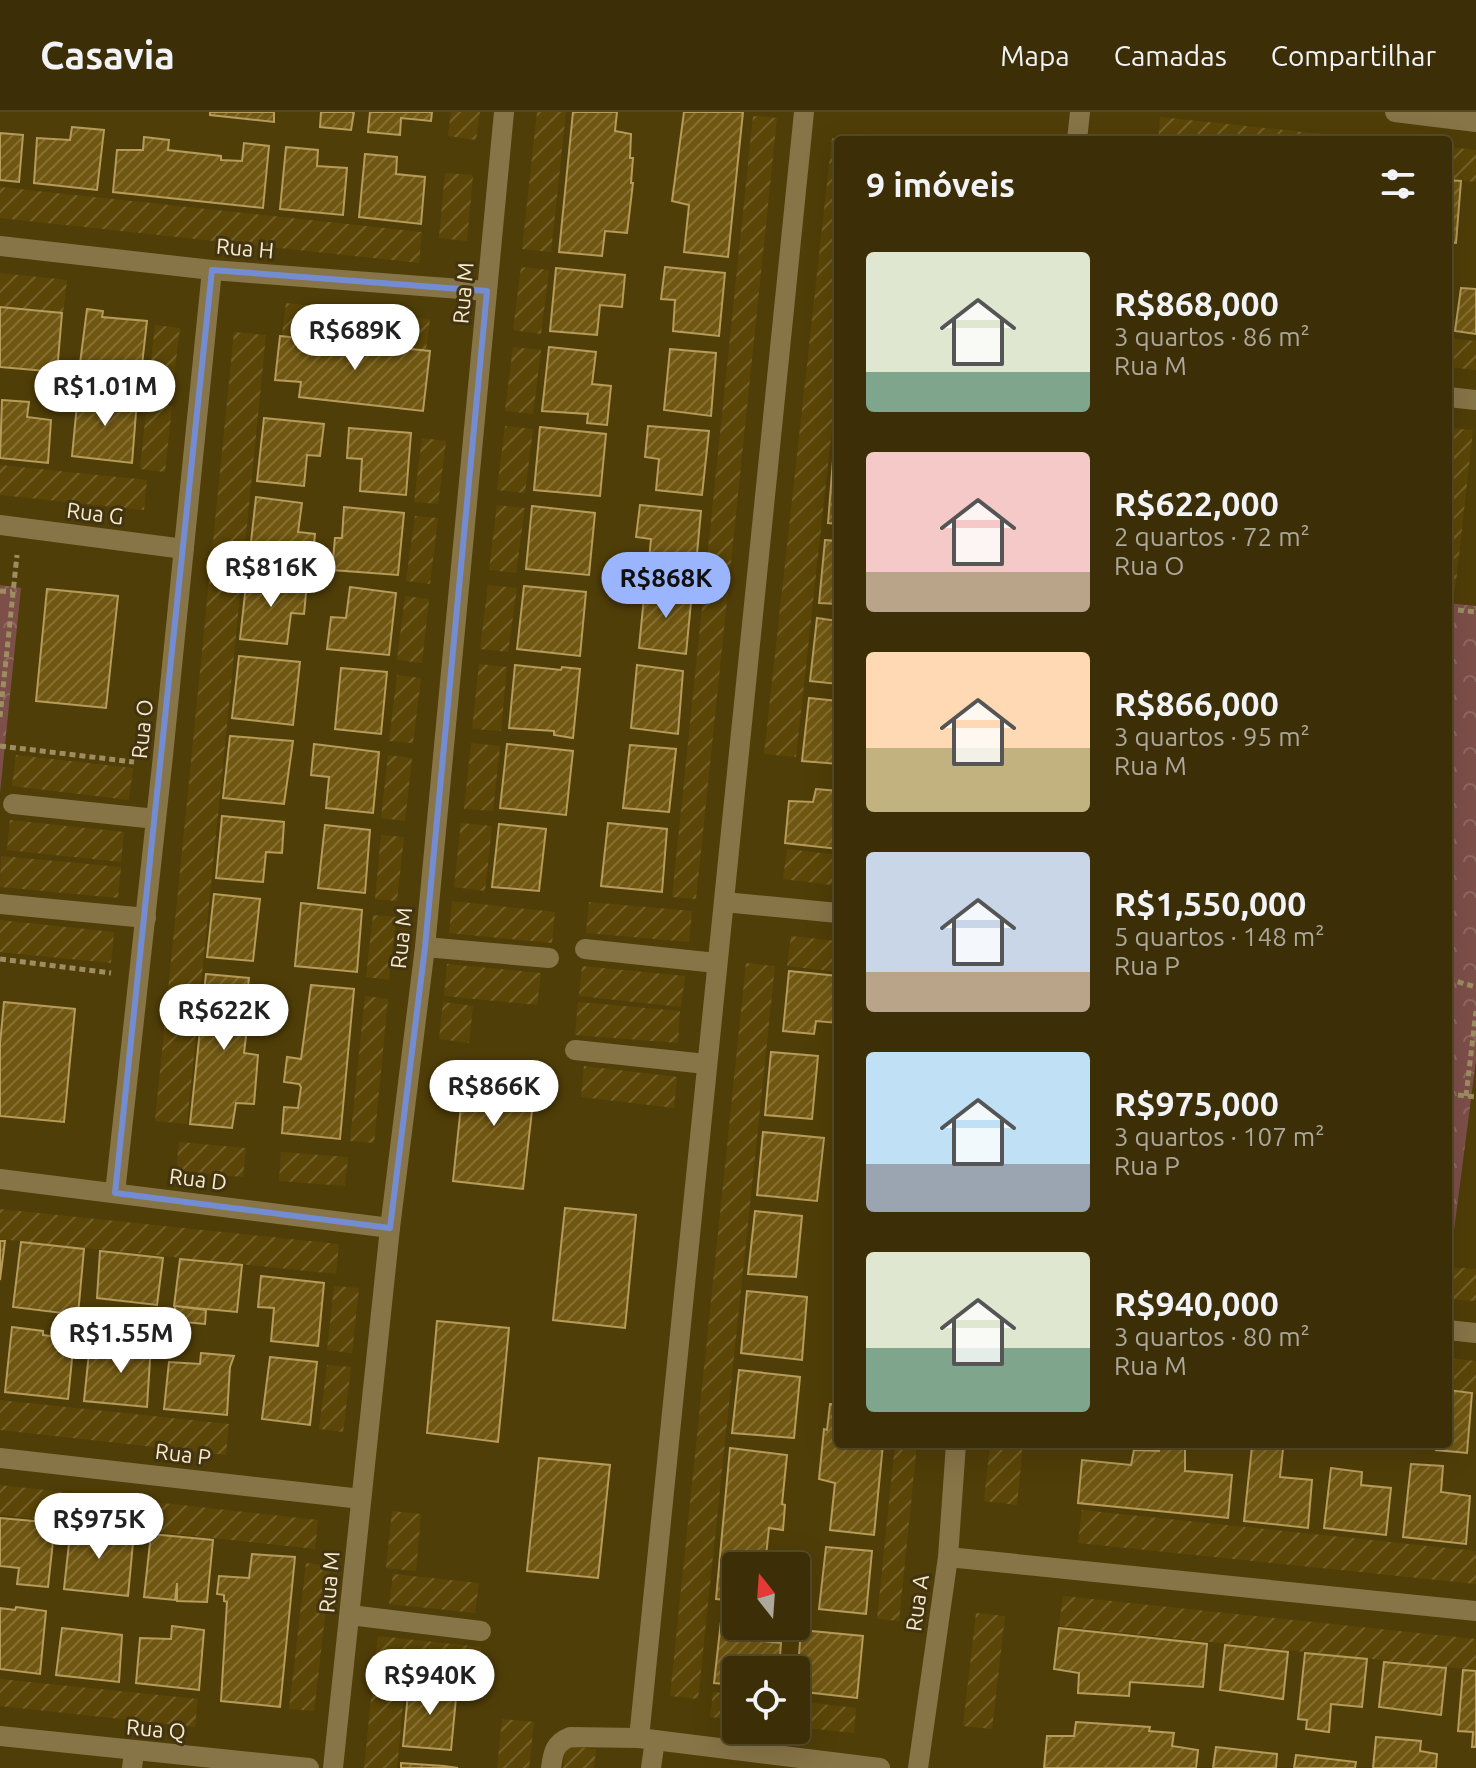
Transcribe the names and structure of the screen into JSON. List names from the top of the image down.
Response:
{
  "streets": {
    "street": [
      "Rua H",
      "Rua M",
      "Rua G",
      "Rua O",
      "Rua D",
      "Rua P",
      "Rua A",
      "Rua Q"
    ]
  },
  "crossings": [
    ["Rua H", "Rua M"],
    ["Rua H", "Rua O"],
    ["Rua M", "Rua D"],
    ["Rua M", "Rua P"],
    ["Rua G", "Rua O"],
    ["Rua O", "Rua D"]
  ],
  "north": "top",
  "page": {
    "header": "Casavia",
    "nav": ["Mapa", "Camadas", "Compartilhar"],
    "heading": "9 imóveis",
    "list": [
      {
        "name": "R$868,000",
        "note": "3 quartos · 86 m² · Rua M"
      },
      {
        "name": "R$622,000",
        "note": "2 quartos · 72 m² · Rua O"
      },
      {
        "name": "R$866,000",
        "note": "3 quartos · 95 m² · Rua M"
      },
      {
        "name": "R$1,550,000",
        "note": "5 quartos · 148 m² · Rua P"
      },
      {
        "name": "R$975,000",
        "note": "3 quartos · 107 m² · Rua P"
      },
      {
        "name": "R$940,000",
        "note": "3 quartos · 80 m² · Rua M"
      }
    ],
    "price": [
      "R$689K",
      "R$1.01M",
      "R$816K",
      "R$868K",
      "R$622K",
      "R$866K",
      "R$1.55M",
      "R$975K",
      "R$940K"
    ]
  }
}
